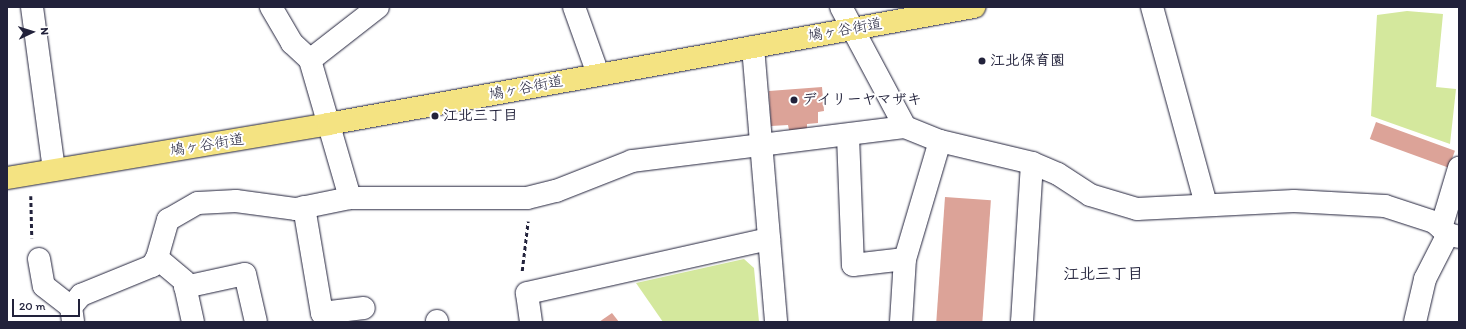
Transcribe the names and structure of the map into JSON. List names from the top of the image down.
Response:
{
  "streets": {
    "main road": ["鳩ヶ谷街道"]
  },
  "districts": ["江北三丁目"],
  "places": ["江北保育園", "デイリーヤマザキ", "江北三丁目"],
  "scale_bar": "20 m",
  "north": "right"
}
